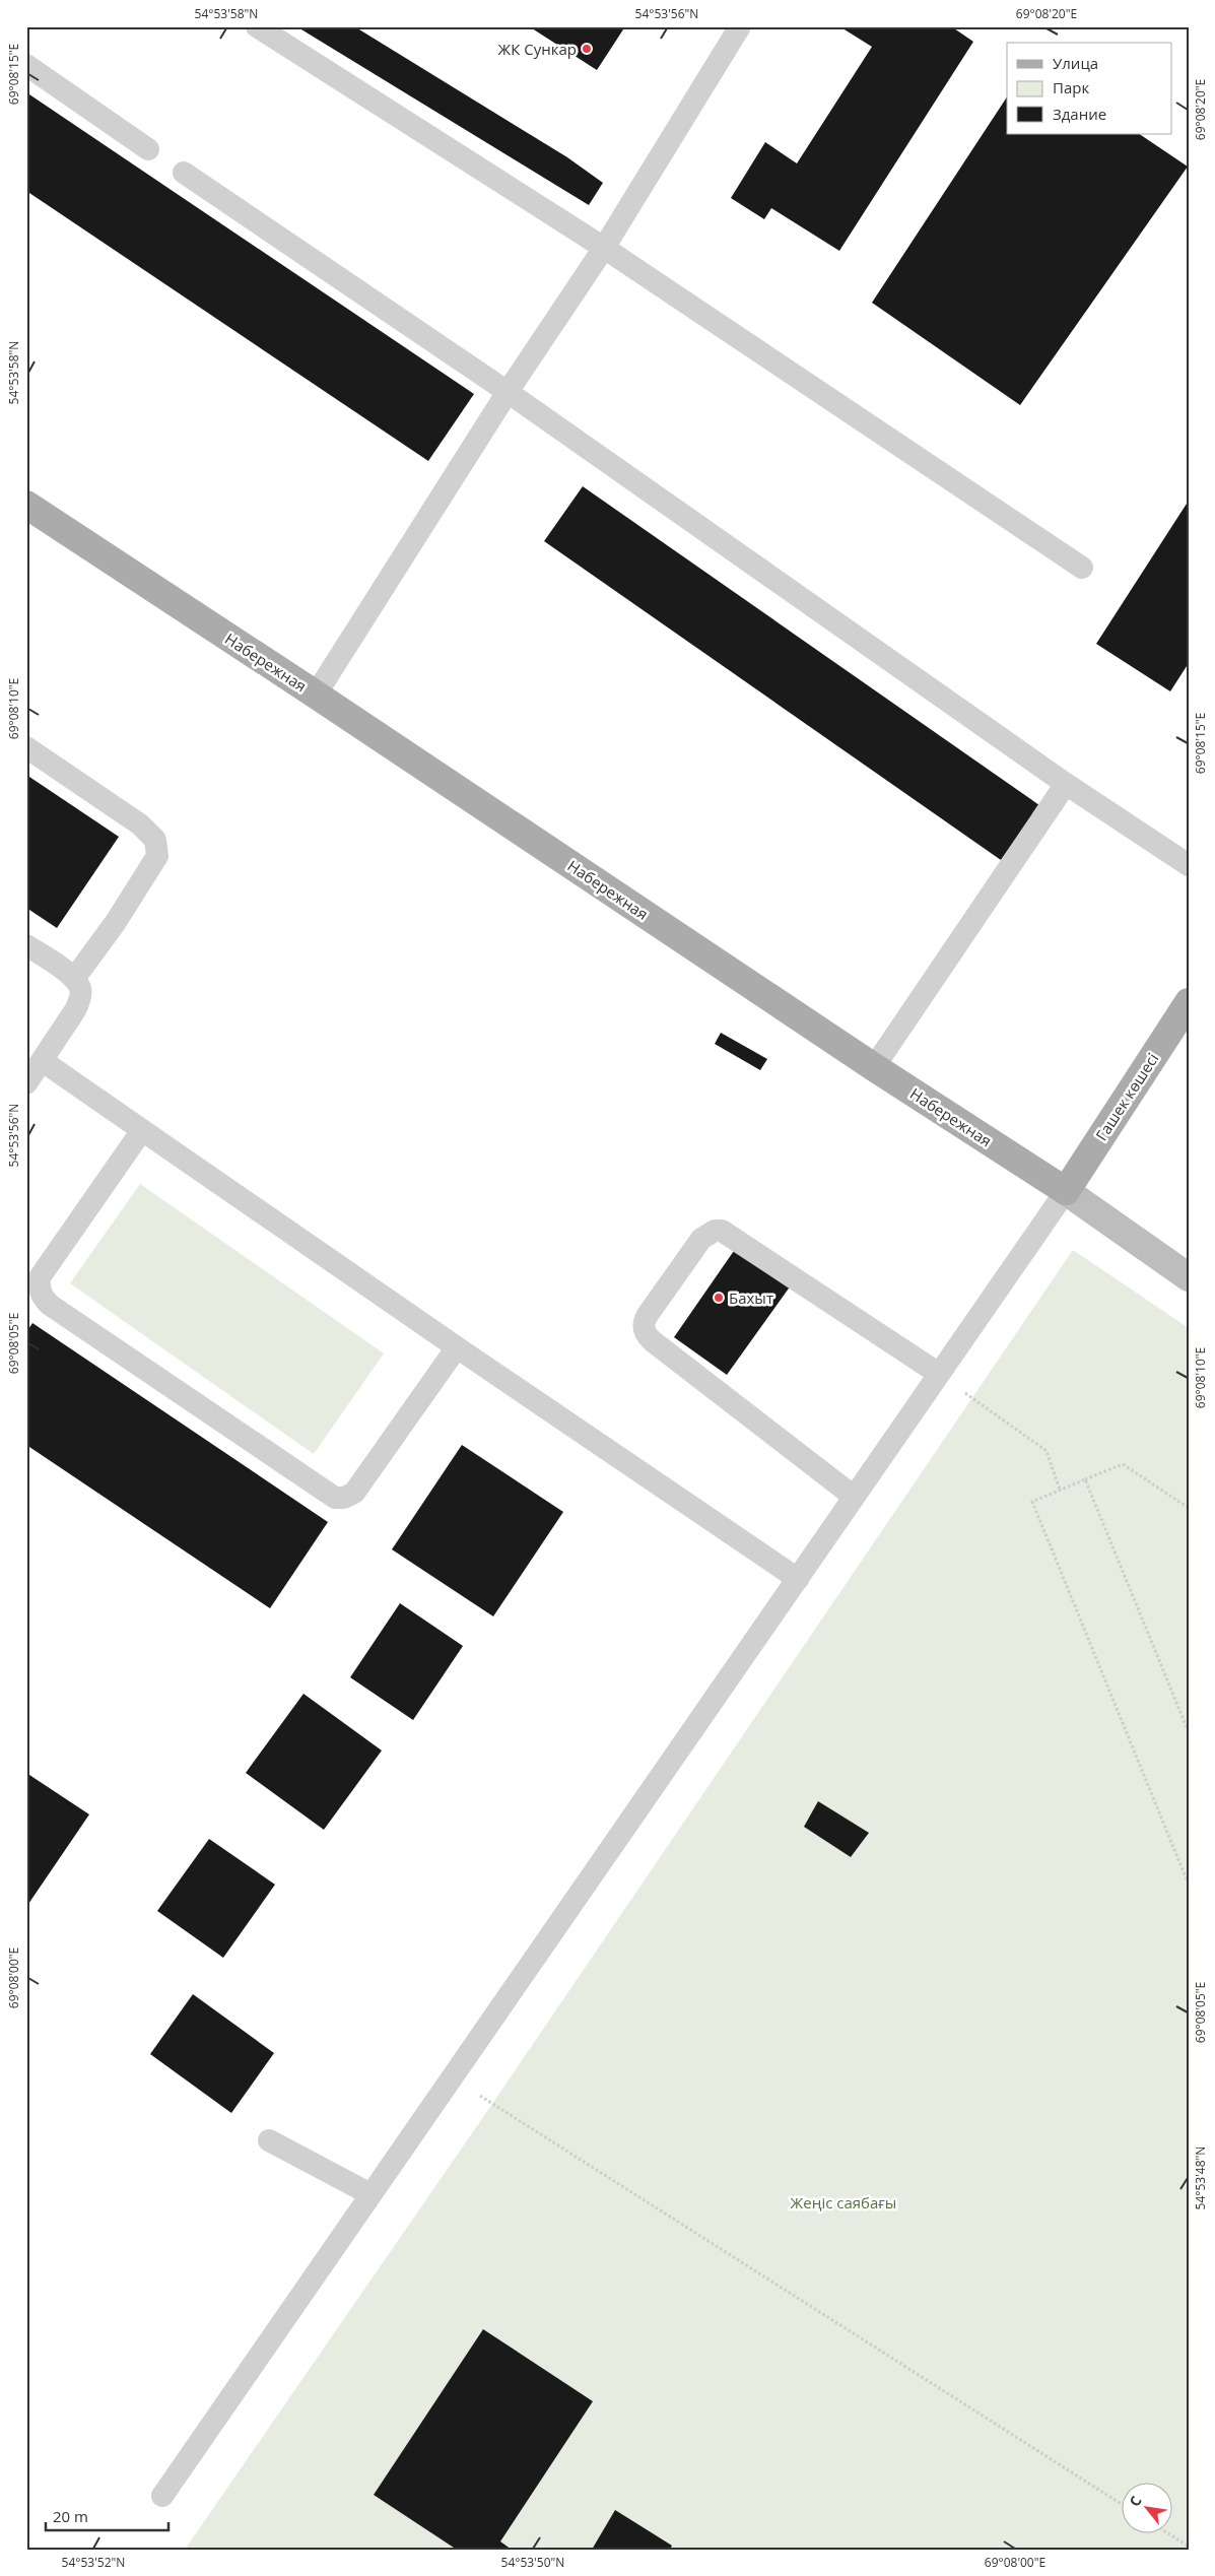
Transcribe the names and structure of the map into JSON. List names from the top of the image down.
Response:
{
  "streets": {
    "main road": ["Набережная", "Гашек көшесі"]
  },
  "crossings": [
    ["Набережная", "Гашек көшесі"]
  ],
  "parks": ["Жеңіс саябағы"],
  "places": ["ЖК Сункар", "Бахыт"],
  "legend": ["Улица", "Парк", "Здание"],
  "scale_bar": "20 m",
  "north": "top left",
  "coordinates": [
    "54°53'58\"N",
    "54°53'56\"N",
    "69°08'20\"E",
    "69°08'15\"E",
    "69°08'10\"E",
    "69°08'05\"E",
    "69°08'00\"E",
    "54°53'48\"N",
    "54°53'52\"N",
    "54°53'50\"N"
  ]
}
